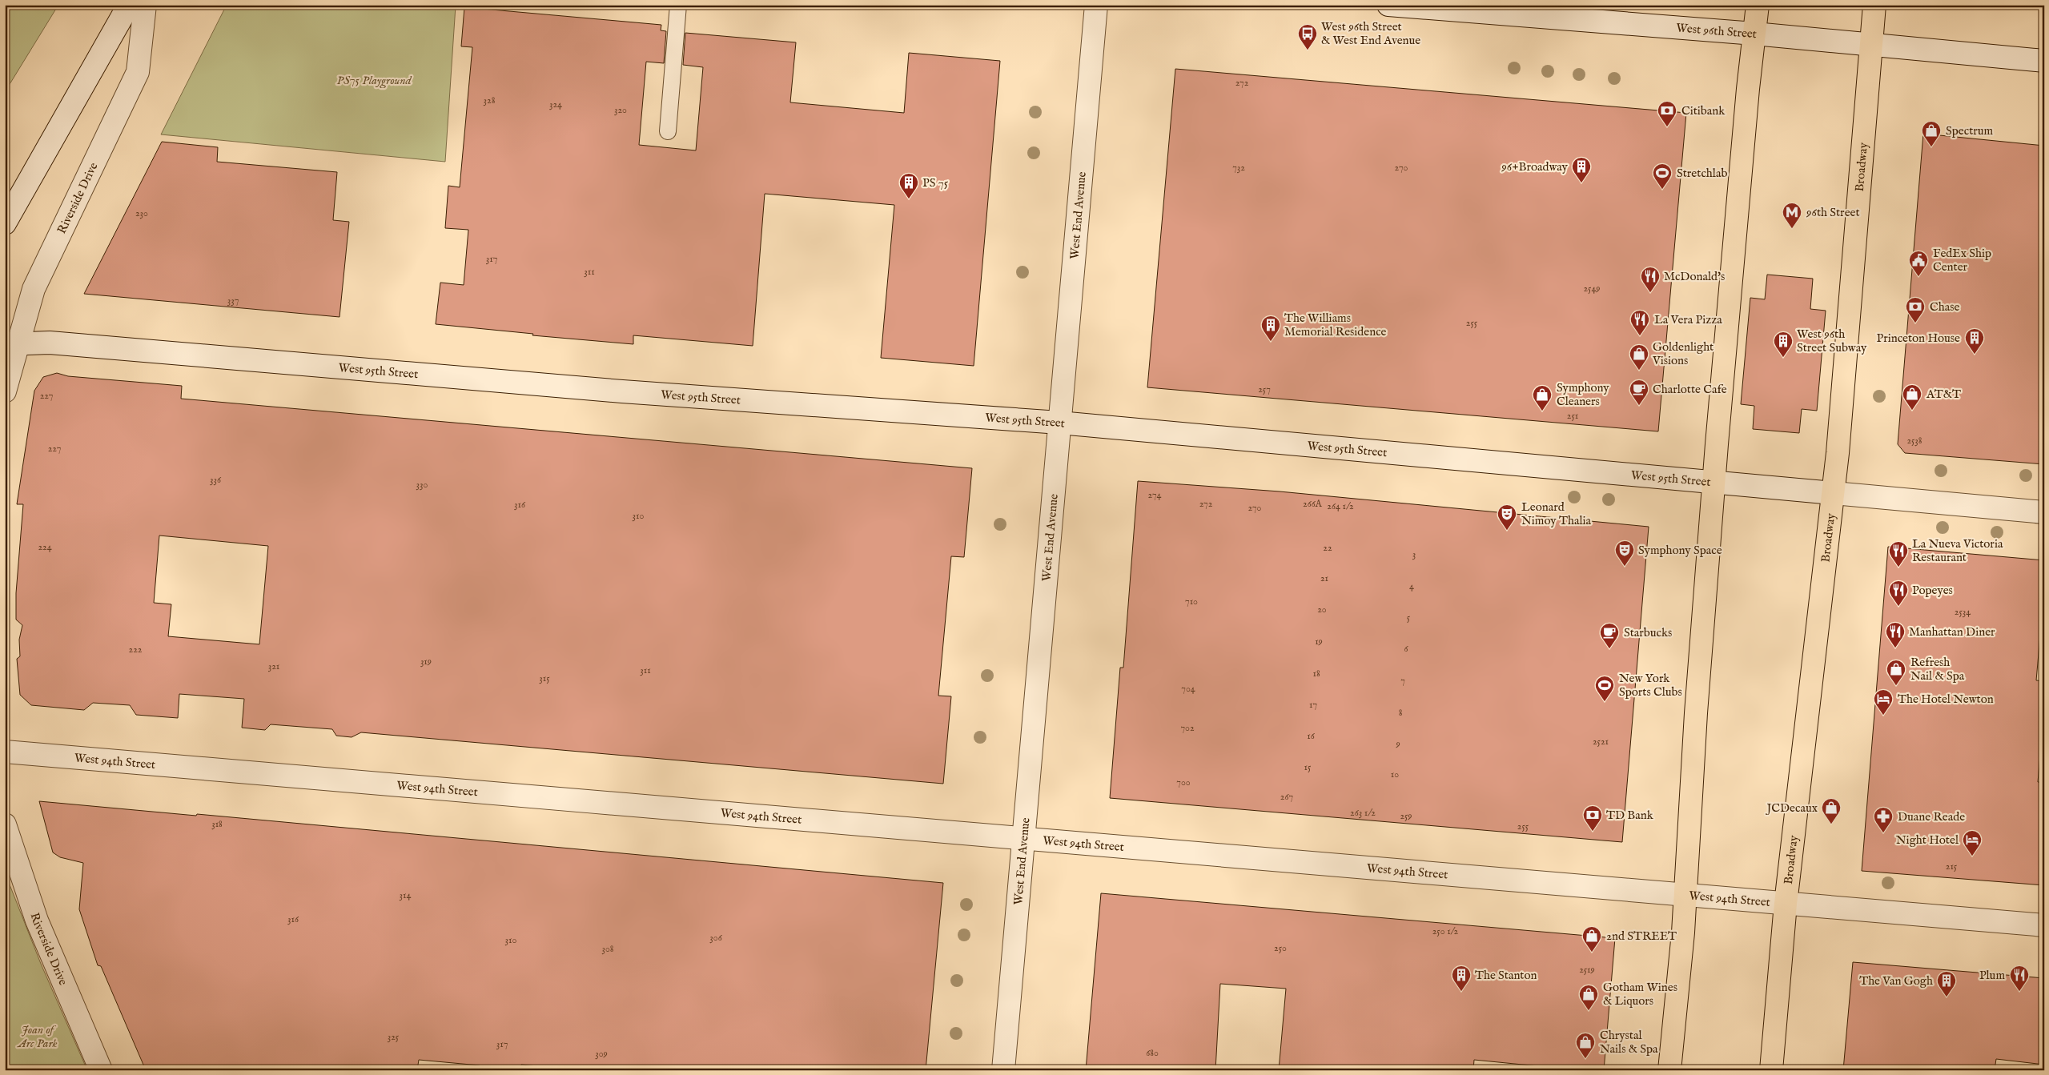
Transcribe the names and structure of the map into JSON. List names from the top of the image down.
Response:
{
  "streets": {
    "main road": ["Broadway"],
    "street": [
      "West 96th Street",
      "Riverside Drive",
      "West End Avenue",
      "West 95th Street",
      "West 94th Street"
    ]
  },
  "crossings": [
    ["West 96th Street", "Broadway"],
    ["Broadway", "West 95th Street"],
    ["Broadway", "West 94th Street"],
    ["Riverside Drive", "West 95th Street"],
    ["West End Avenue", "West 95th Street"],
    ["West End Avenue", "West 94th Street"]
  ],
  "parks": ["PS75 Playground", "Joan of Arc Park"],
  "places": {
    "bus stop": ["West 96th Street & West End Avenue"],
    "bank": ["Citibank", "Chase", "TD Bank"],
    "shop": [
      "Spectrum",
      "Goldenlight Visions",
      "AT&T",
      "Symphony Cleaners",
      "Refresh Nail & Spa",
      "JCDecaux",
      "2nd STREET",
      "Gotham Wines & Liquors",
      "Chrystal Nails & Spa"
    ],
    "building": [
      "96+Broadway",
      "PS 75",
      "The Williams Memorial Residence",
      "Princeton House",
      "West 96th Street Subway",
      "The Stanton",
      "The Van Gogh"
    ],
    "sports": ["Stretchlab", "New York Sports Clubs"],
    "metro station": ["96th Street"],
    "public building": ["FedEx Ship Center"],
    "restaurant": [
      "McDonald's",
      "La Vera Pizza",
      "La Nueva Victoria Restaurant",
      "Popeyes",
      "Manhattan Diner",
      "Plum"
    ],
    "cafe": ["Charlotte Cafe", "Starbucks"],
    "theatre": ["Leonard Nimoy Thalia", "Symphony Space"],
    "hotel": ["The Hotel Newton", "Night Hotel"],
    "pharmacy": ["Duane Reade"]
  },
  "house_numbers": [
    "272",
    "328",
    "324",
    "320",
    "732",
    "270",
    "230",
    "317",
    "311",
    "2549",
    "337",
    "255",
    "257",
    "227",
    "251",
    "2538",
    "227",
    "336",
    "330",
    "274",
    "272",
    "266A",
    "316",
    "264 1/2",
    "270",
    "310",
    "224",
    "22",
    "3",
    "21",
    "4",
    "710",
    "20",
    "2534",
    "5",
    "19",
    "6",
    "222",
    "319",
    "321",
    "311",
    "18",
    "315",
    "7",
    "704",
    "17",
    "8",
    "702",
    "16",
    "2521",
    "9",
    "15",
    "10",
    "700",
    "267",
    "263 1/2",
    "259",
    "318",
    "255",
    "215",
    "314",
    "316",
    "250 1/2",
    "306",
    "310",
    "250",
    "308",
    "2519",
    "325",
    "317",
    "680",
    "309"
  ]
}
